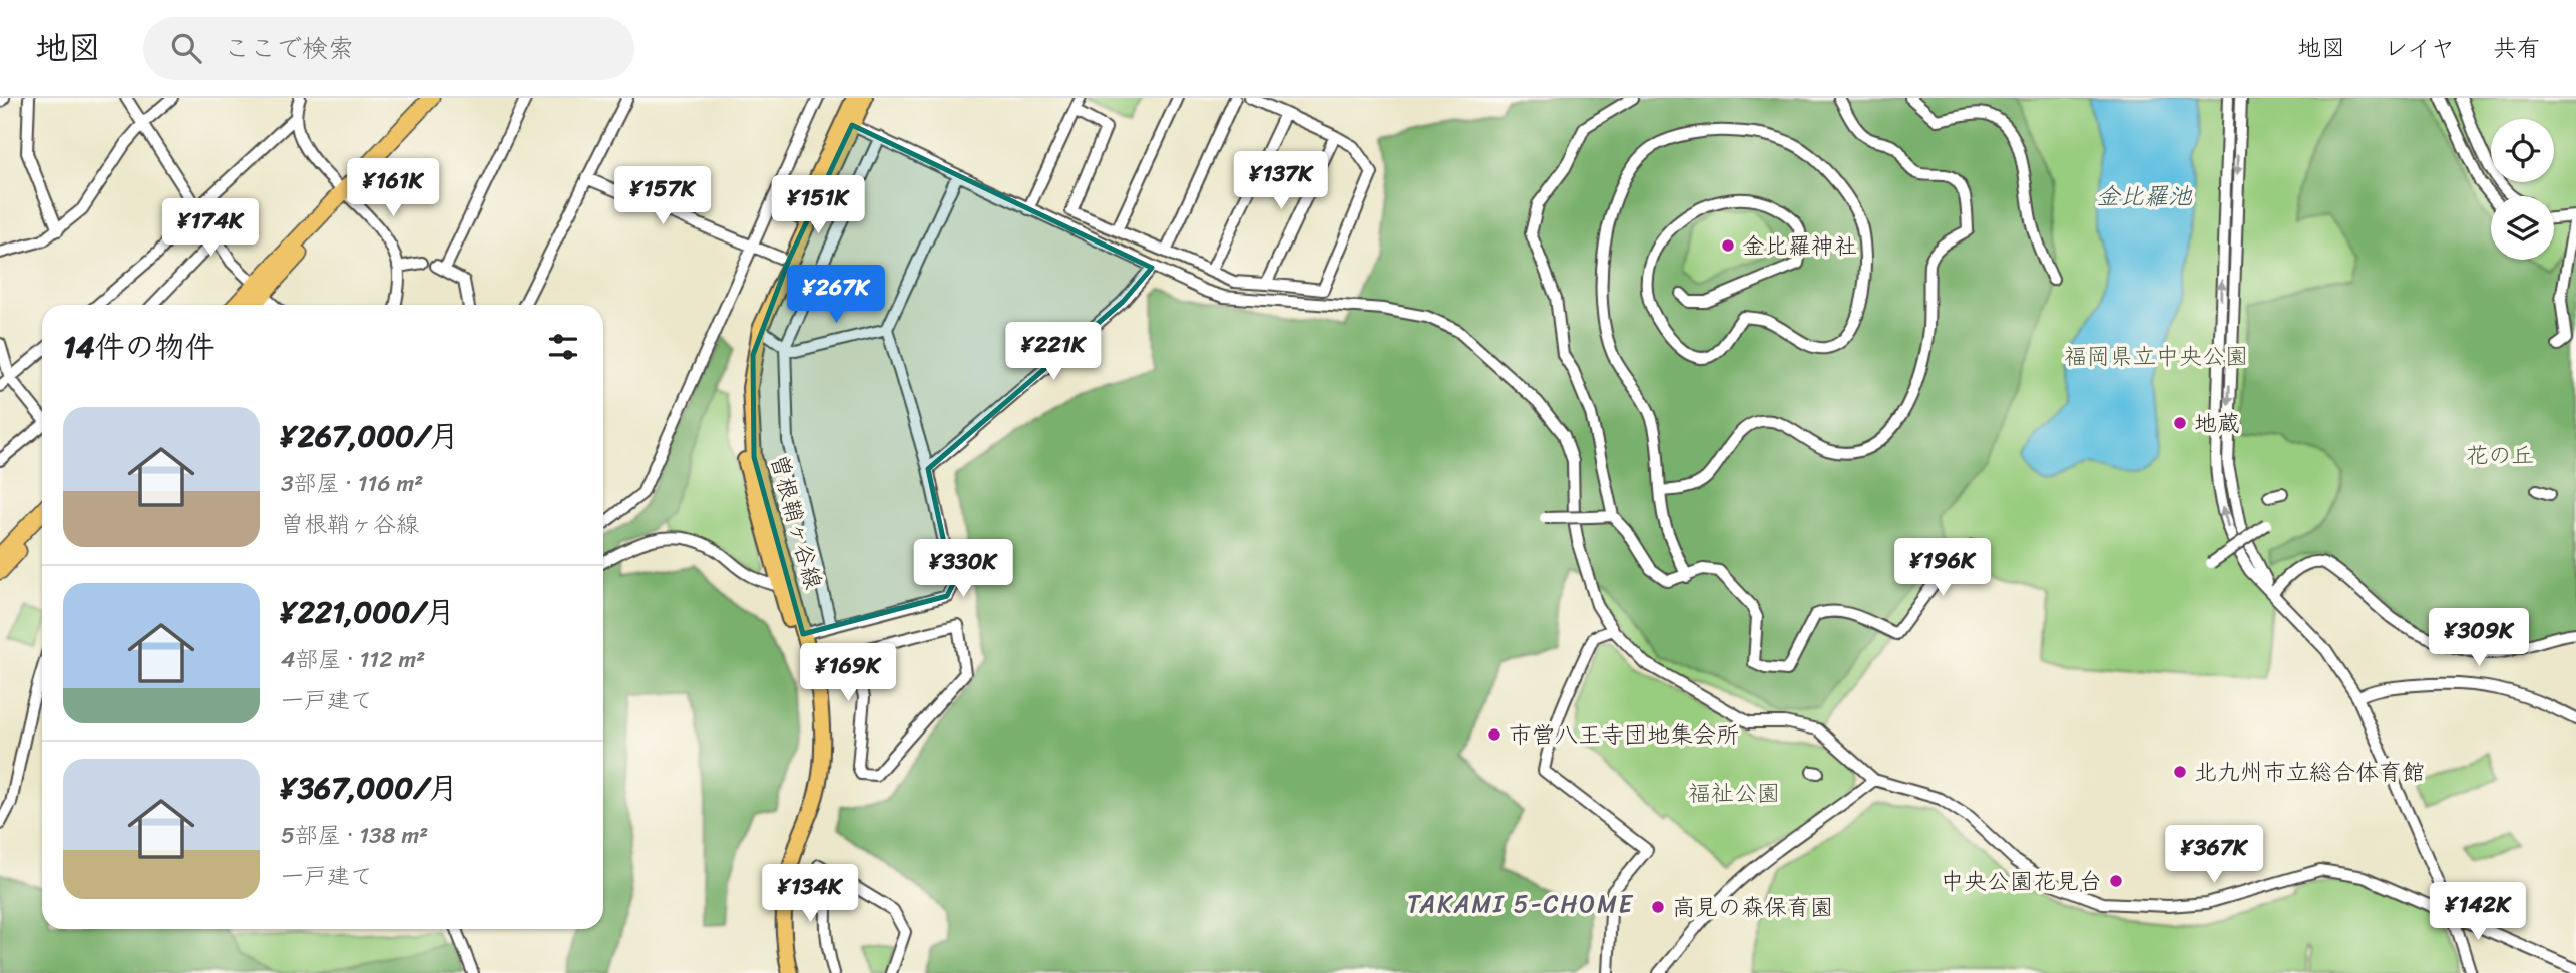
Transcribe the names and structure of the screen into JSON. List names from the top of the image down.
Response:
{
  "streets": {
    "main road": ["曽根鞘ヶ谷線"]
  },
  "districts": ["TAKAMI 5-CHOME"],
  "water": ["金比羅池"],
  "parks": ["福岡県立中央公園", "花の丘", "福祉公園"],
  "places": [
    "金比羅神社",
    "地蔵",
    "市営八王寺団地集会所",
    "北九州市立総合体育館",
    "中央公園花見台",
    "高見の森保育園"
  ],
  "page": {
    "header": "地図",
    "search": "ここで検索",
    "nav": ["地図", "レイヤ", "共有"],
    "price": [
      "¥137K",
      "¥161K",
      "¥157K",
      "¥151K",
      "¥174K",
      "¥267K",
      "¥221K",
      "¥196K",
      "¥330K",
      "¥309K",
      "¥169K",
      "¥367K",
      "¥134K",
      "¥142K"
    ],
    "heading": "14件の物件",
    "list": [
      {
        "name": "¥267,000/月",
        "note": "3部屋 · 116 m² · 曽根鞘ヶ谷線"
      },
      {
        "name": "¥221,000/月",
        "note": "4部屋 · 112 m² · 一戸建て"
      },
      {
        "name": "¥367,000/月",
        "note": "5部屋 · 138 m² · 一戸建て"
      }
    ]
  }
}
